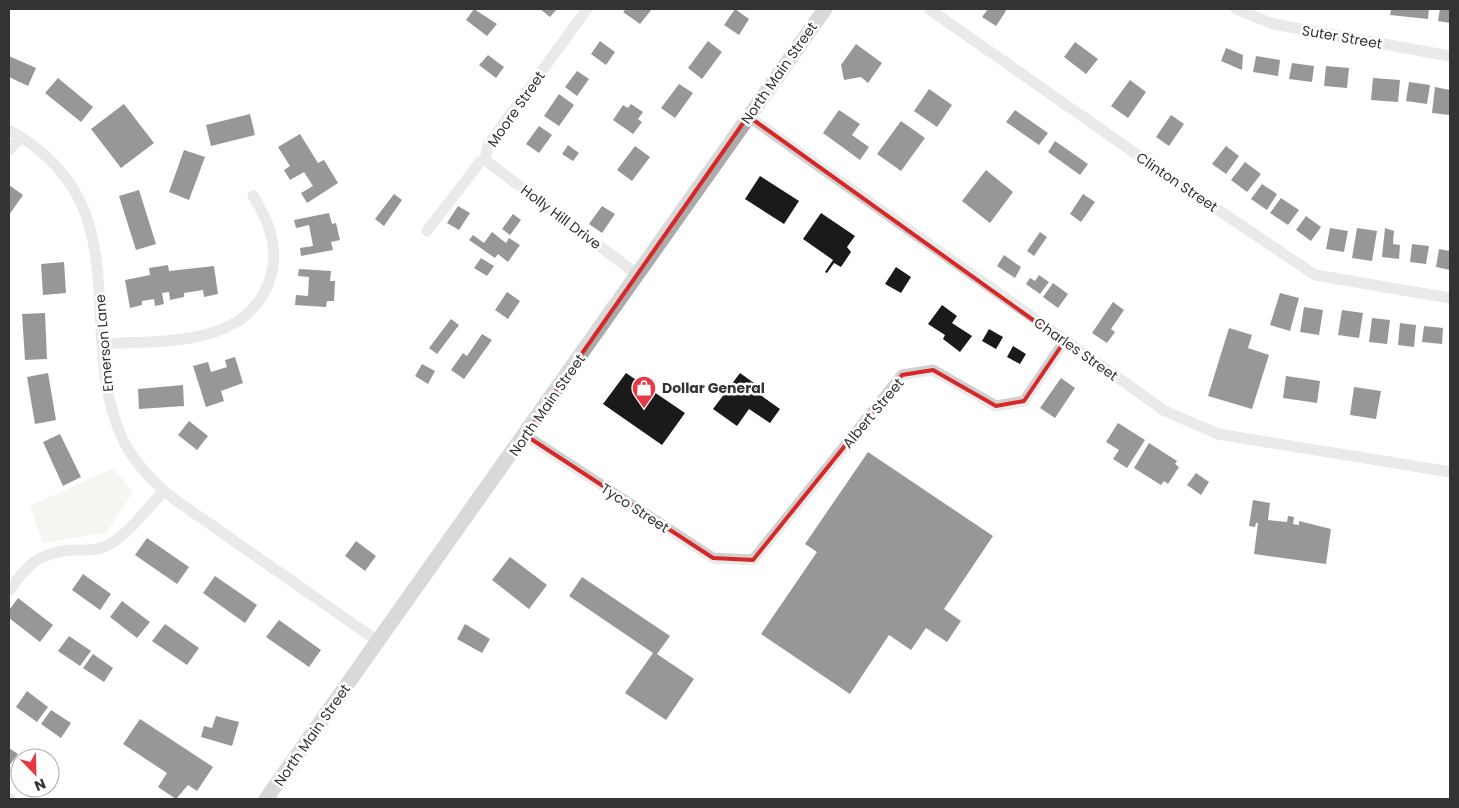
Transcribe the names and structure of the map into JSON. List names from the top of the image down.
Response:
{
  "streets": {
    "main road": ["North Main Street"],
    "street": [
      "Suter Street",
      "Moore Street",
      "Clinton Street",
      "Holly Hill Drive",
      "Emerson Lane",
      "Charles Street",
      "Albert Street",
      "Tyco Street"
    ]
  },
  "crossings": [
    ["North Main Street", "Holly Hill Drive"],
    ["North Main Street", "Emerson Lane"],
    ["North Main Street", "Charles Street"],
    ["North Main Street", "Tyco Street"],
    ["Moore Street", "Holly Hill Drive"],
    ["Charles Street", "Albert Street"],
    ["Albert Street", "Tyco Street"]
  ],
  "places": {
    "shop": ["Dollar General"]
  },
  "north": "bottom right"
}
